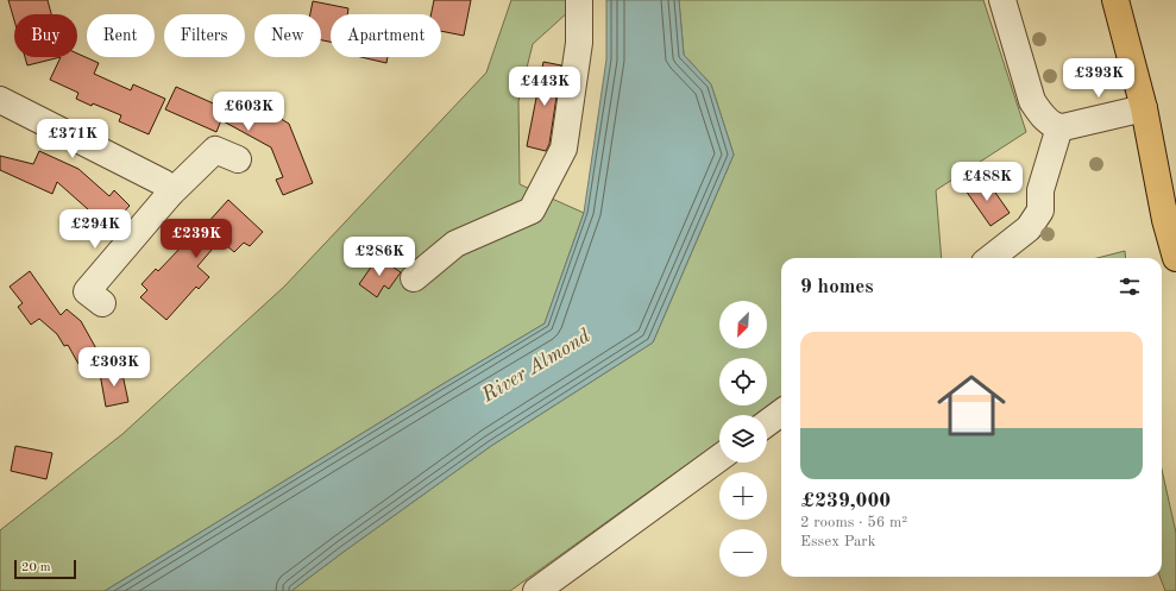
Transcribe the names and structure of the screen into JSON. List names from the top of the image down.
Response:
{
  "water": ["River Almond"],
  "scale_bar": "20 m",
  "north": "bottom left",
  "page": {
    "chip": [
      "Buy",
      "Rent",
      "Filters",
      "New",
      "Apartment"
    ],
    "price": [
      "£393K",
      "£443K",
      "£603K",
      "£371K",
      "£488K",
      "£294K",
      "£239K",
      "£286K",
      "£303K"
    ],
    "heading": "9 homes",
    "map_buttons": ["+", "−"],
    "list": [
      {
        "name": "£239,000",
        "note": "2 rooms · 56 m² · Essex Park"
      }
    ],
    "scale": "20 m"
  }
}
